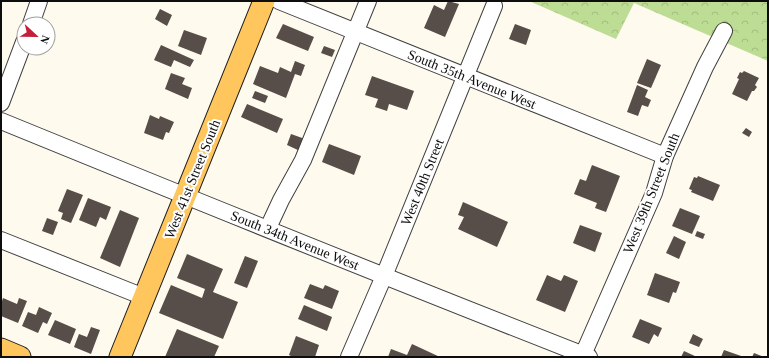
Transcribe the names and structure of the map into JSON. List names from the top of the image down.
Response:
{
  "streets": {
    "main road": ["West 41st Street South"],
    "street": [
      "South 35th Avenue West",
      "West 40th Street",
      "West 39th Street South",
      "South 34th Avenue West"
    ]
  },
  "crossings": [
    ["South 35th Avenue West", "West 40th Street"],
    ["South 35th Avenue West", "West 39th Street South"],
    ["West 41st Street South", "South 34th Avenue West"],
    ["West 40th Street", "South 34th Avenue West"],
    ["West 39th Street South", "South 34th Avenue West"]
  ],
  "north": "right"
}
